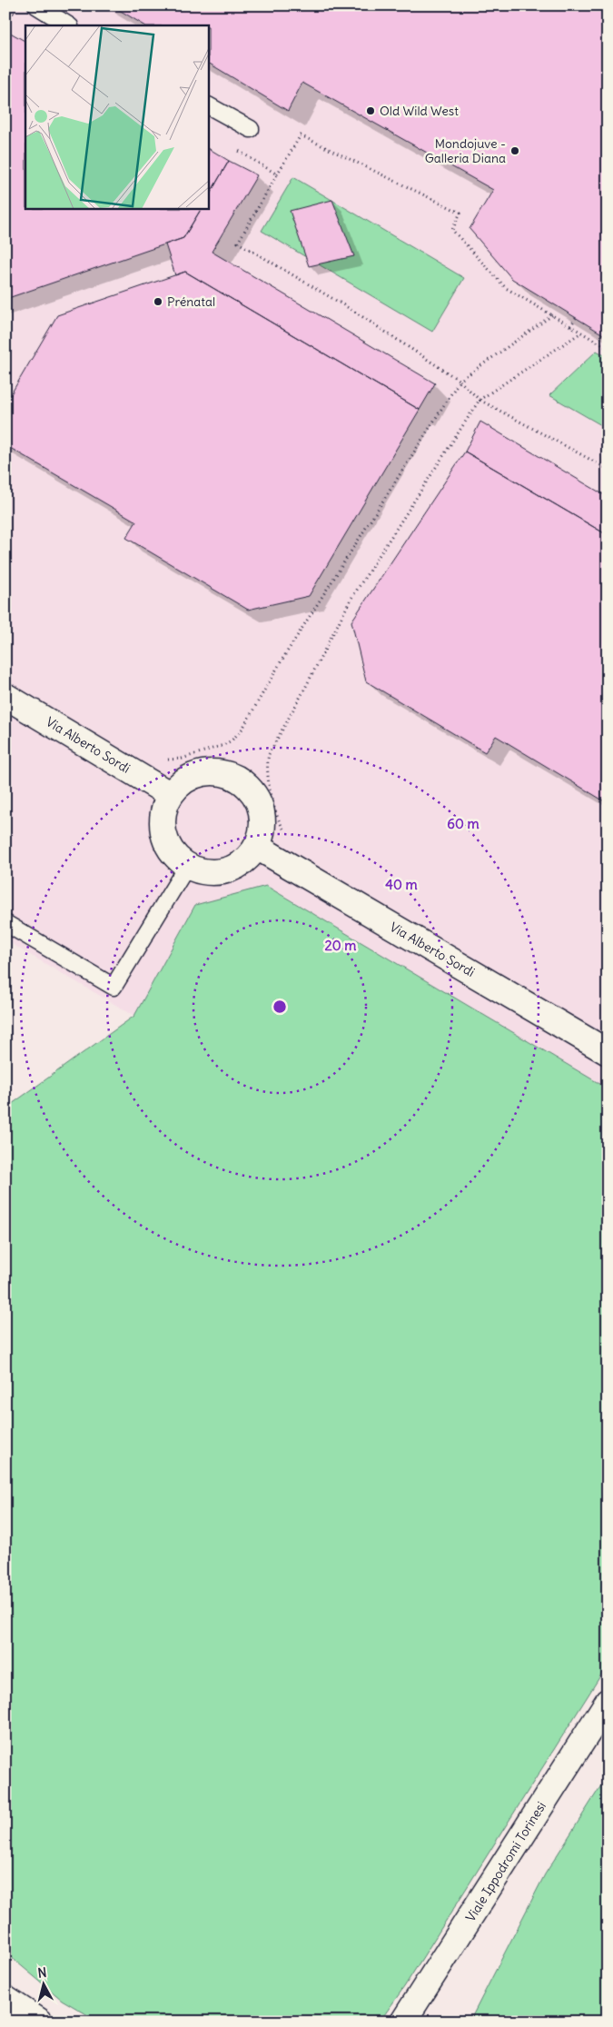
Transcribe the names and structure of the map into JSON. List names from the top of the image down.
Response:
{
  "streets": {
    "street": ["Via Alberto Sordi", "Viale Ippodromi Torinesi"]
  },
  "places": ["Old Wild West", "Mondojuve - Galleria Diana", "Prénatal"],
  "north": "top",
  "rings": ["60 m", "40 m", "20 m"]
}
